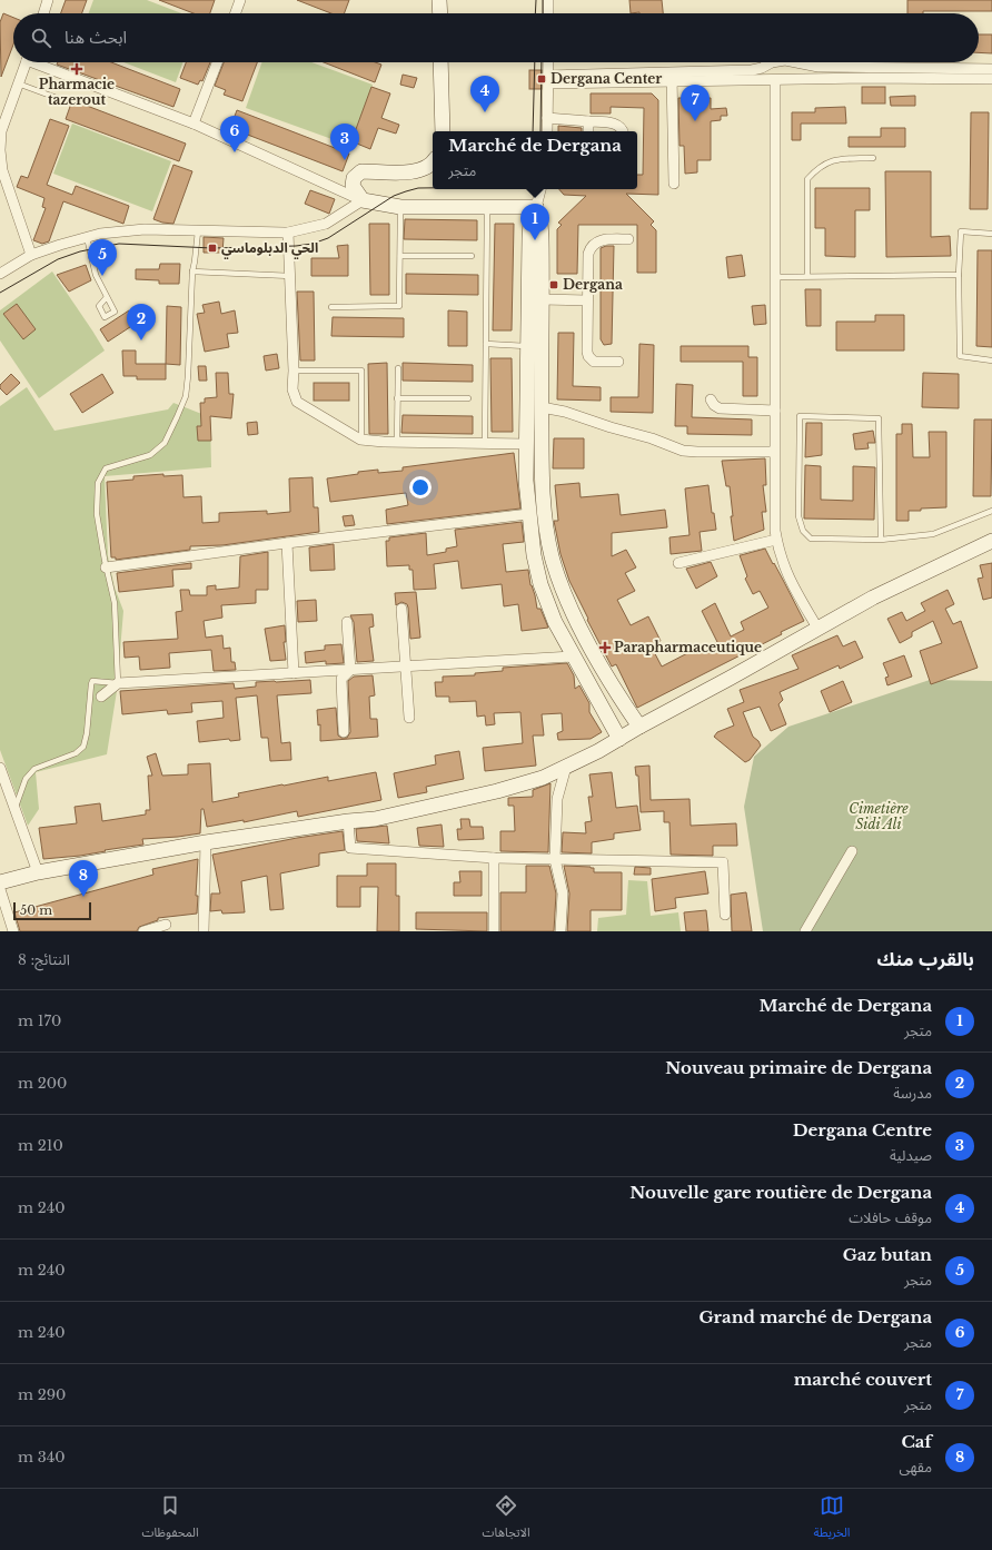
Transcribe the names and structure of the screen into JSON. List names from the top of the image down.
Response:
{
  "parks": ["Cimetière Sidi Ali"],
  "places": {
    "health": ["Pharmacie tazerout", "Parapharmaceutique"],
    "transit": ["Dergana Center", "الحي الدبلوماسي", "Dergana"]
  },
  "scale_bar": "50 m",
  "page": {
    "search": "ابحث هنا",
    "pins": [
      "4",
      "7",
      "6",
      "3",
      "1",
      "5",
      "2",
      "8"
    ],
    "popup": ["Marché de Dergana", "متجر"],
    "scale": "50 m",
    "heading": ["بالقرب منك", "النتائج: 8"],
    "list": [
      {
        "mark": "1",
        "name": "Marché de Dergana",
        "note": "متجر",
        "value": "170 m"
      },
      {
        "mark": "2",
        "name": "Nouveau primaire de Dergana",
        "note": "مدرسة",
        "value": "200 m"
      },
      {
        "mark": "3",
        "name": "Dergana Centre",
        "note": "صيدلية",
        "value": "210 m"
      },
      {
        "mark": "4",
        "name": "Nouvelle gare routière de Dergana",
        "note": "موقف حافلات",
        "value": "240 m"
      },
      {
        "mark": "5",
        "name": "Gaz butan",
        "note": "متجر",
        "value": "240 m"
      },
      {
        "mark": "6",
        "name": "Grand marché de Dergana",
        "note": "متجر",
        "value": "240 m"
      },
      {
        "mark": "7",
        "name": "marché couvert",
        "note": "متجر",
        "value": "290 m"
      },
      {
        "mark": "8",
        "name": "Caf",
        "note": "مقهى",
        "value": "340 m"
      }
    ],
    "nav": ["الخريطة", "الاتجاهات", "المحفوظات"]
  }
}
